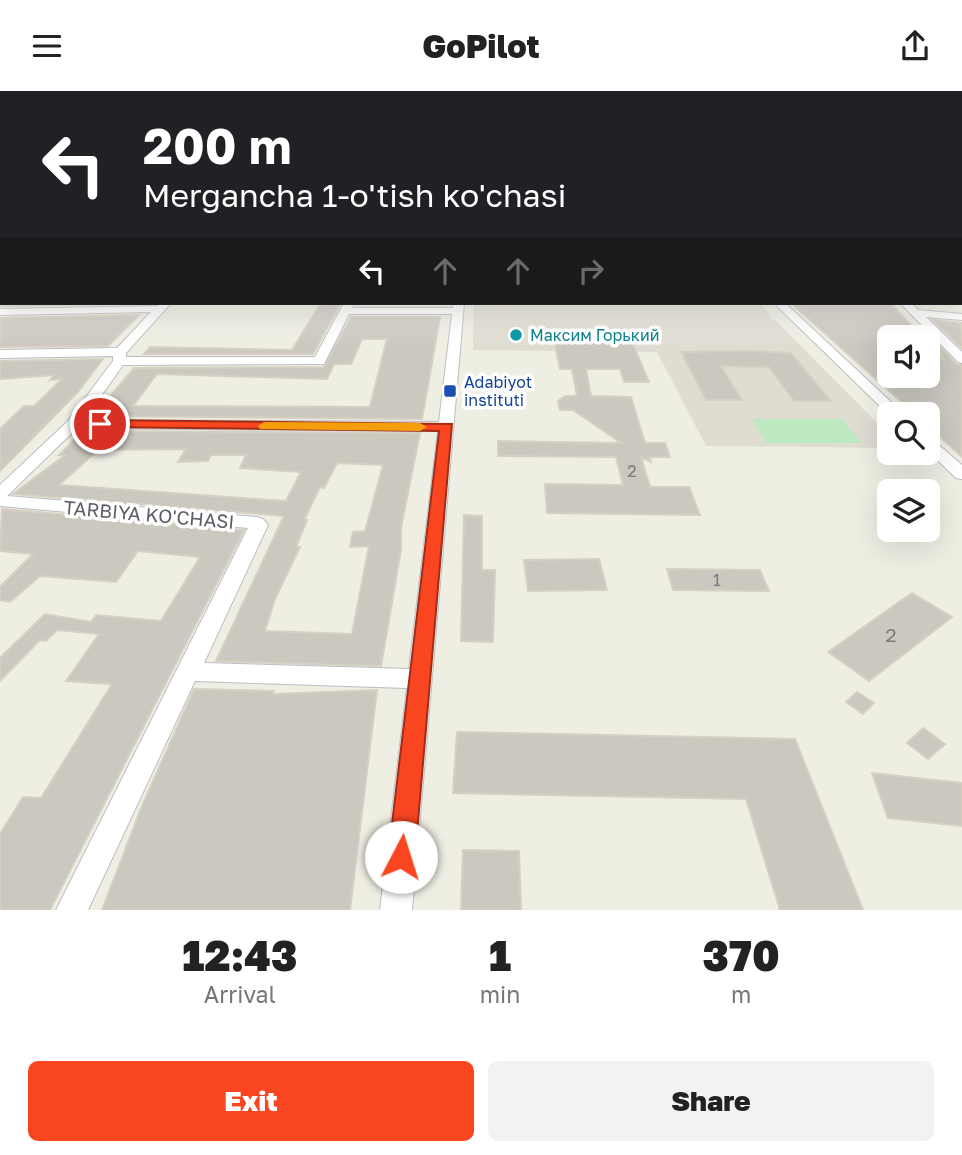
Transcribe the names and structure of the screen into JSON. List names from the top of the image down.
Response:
{
  "streets": {
    "street": ["TARBIYA KO'CHASI"]
  },
  "places": {
    "other": ["Максим Горький"],
    "transit": ["Adabiyot instituti"]
  },
  "house_numbers": ["2", "1", "2"],
  "page": {
    "header": "GoPilot",
    "turn": ["200 m", "Mergancha 1-o'tish ko'chasi"],
    "eta": [
      "12:43",
      "Arrival",
      "1",
      "min",
      "370",
      "m"
    ],
    "buttons": ["Exit", "Share"]
  }
}
